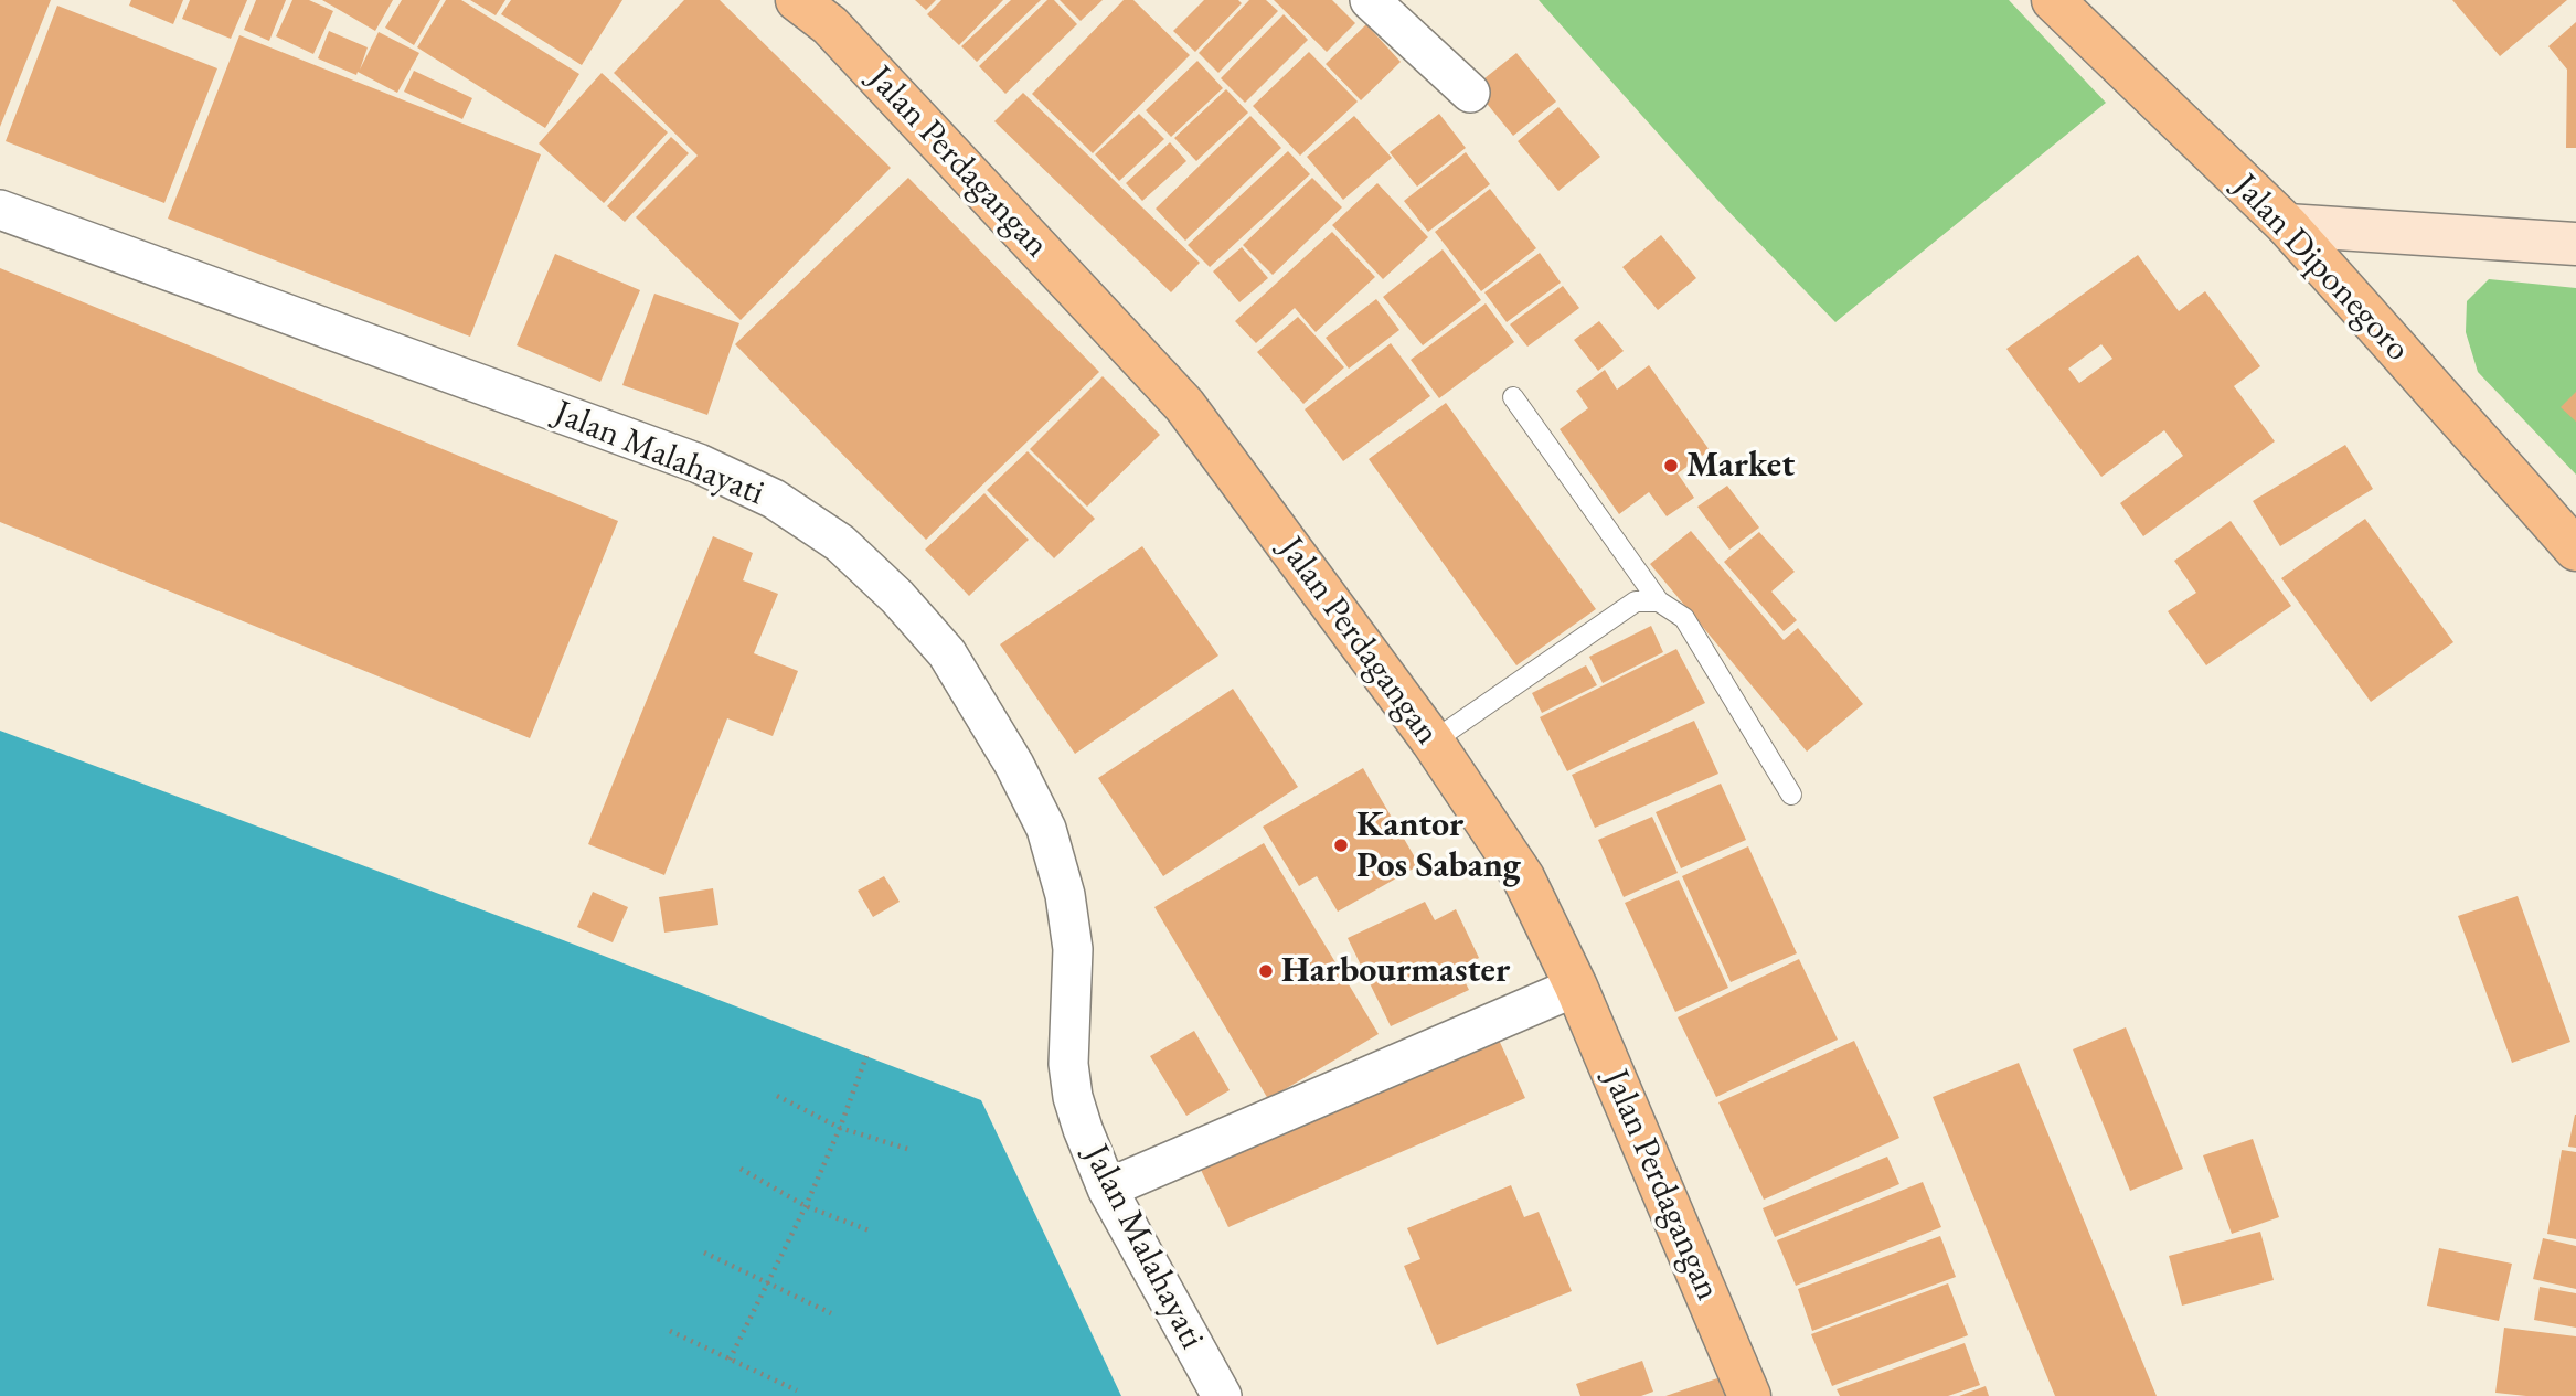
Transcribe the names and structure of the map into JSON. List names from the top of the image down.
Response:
{
  "streets": {
    "highway": ["Jalan Perdagangan", "Jalan Diponegoro"],
    "street": ["Jalan Malahayati"]
  },
  "places": ["Market", "Kantor Pos Sabang", "Harbourmaster"]
}
